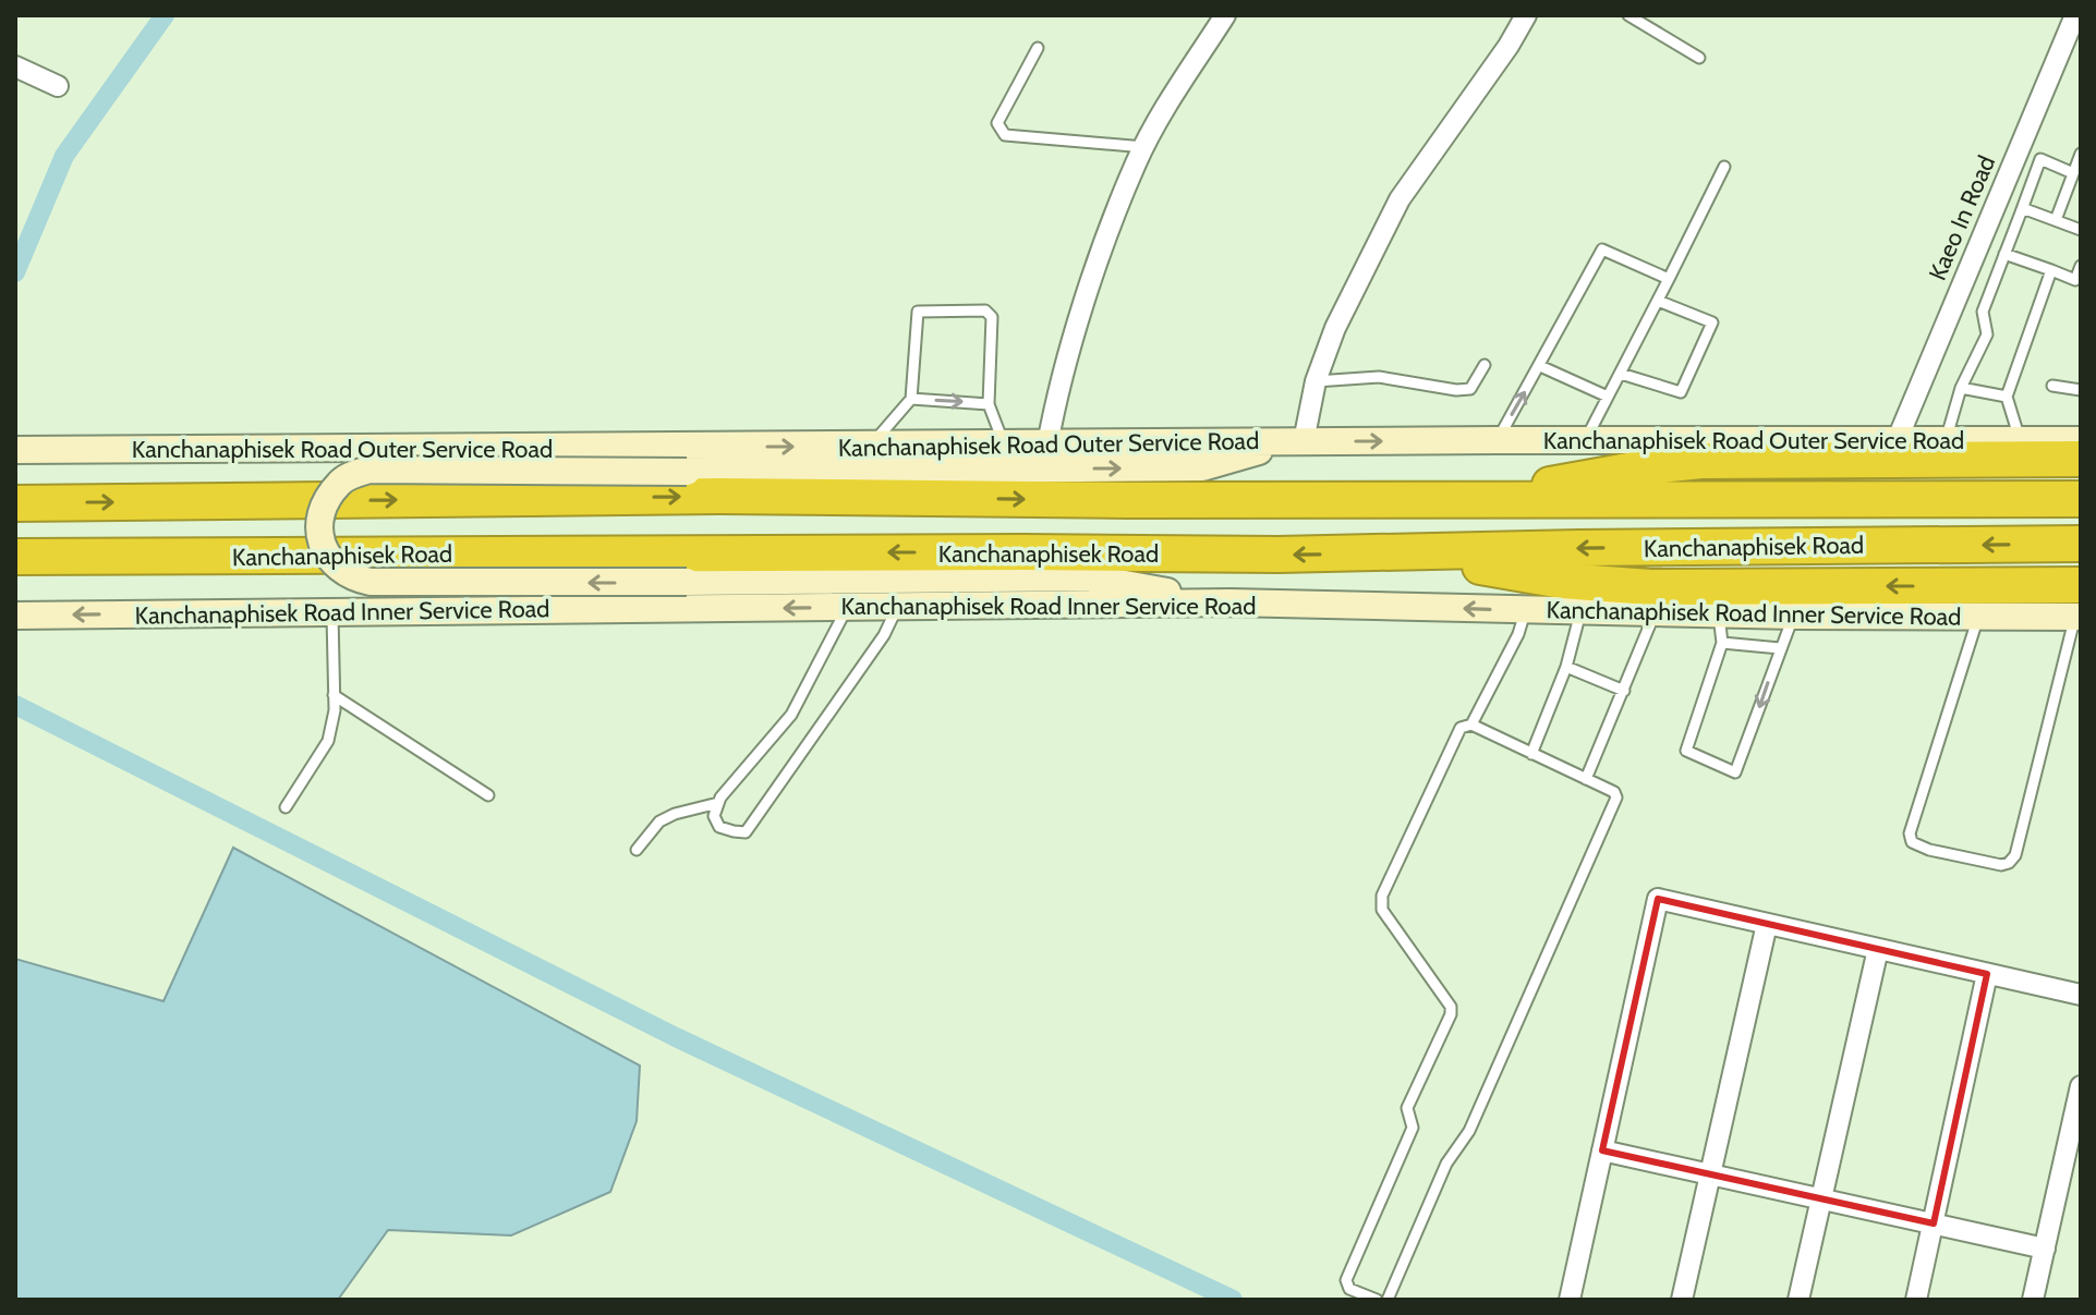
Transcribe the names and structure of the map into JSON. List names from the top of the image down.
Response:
{
  "streets": {
    "highway": ["Kanchanaphisek Road"],
    "main road": ["Kanchanaphisek Road Outer Service Road", "Kanchanaphisek Road Inner Service Road"],
    "street": ["Kaeo In Road"]
  },
  "crossings": [
    ["Kaeo In Road", "Kanchanaphisek Road Outer Service Road"]
  ],
  "one_way": ["Kanchanaphisek Road Outer Service Road", "Kanchanaphisek Road Inner Service Road"]
}
